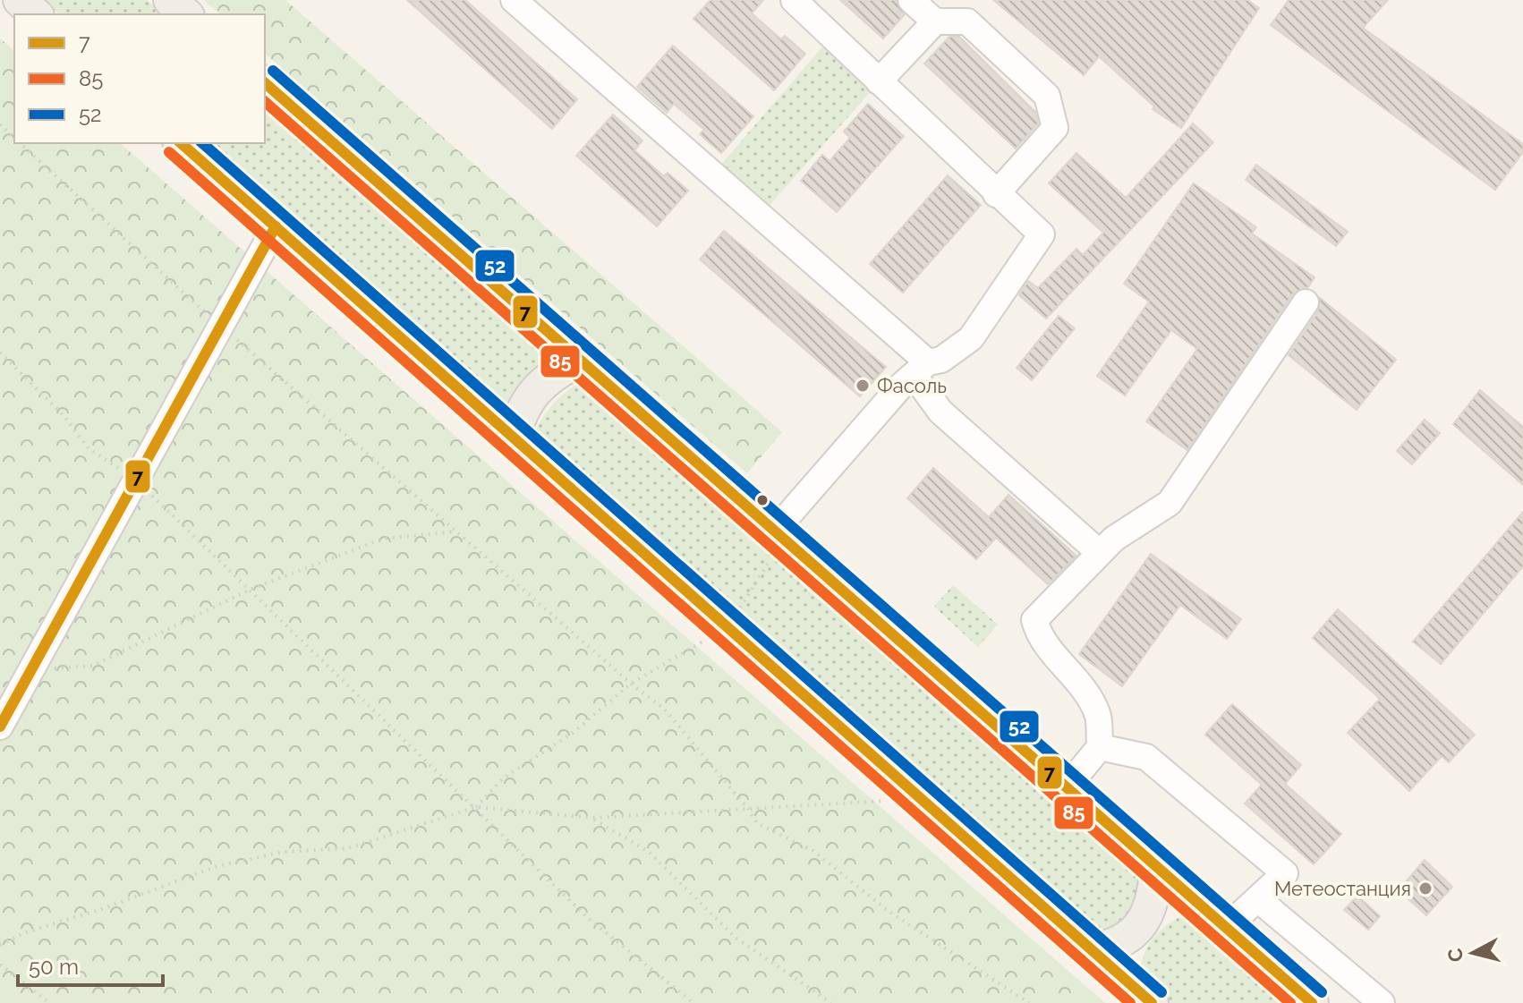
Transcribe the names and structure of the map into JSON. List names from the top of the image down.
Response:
{
  "places": ["Фасоль", "Метеостанция"],
  "lines": ["transit line 52", "transit line 7", "transit line 85"],
  "legend": ["7", "85", "52"],
  "scale_bar": "50 m",
  "north": "left"
}
